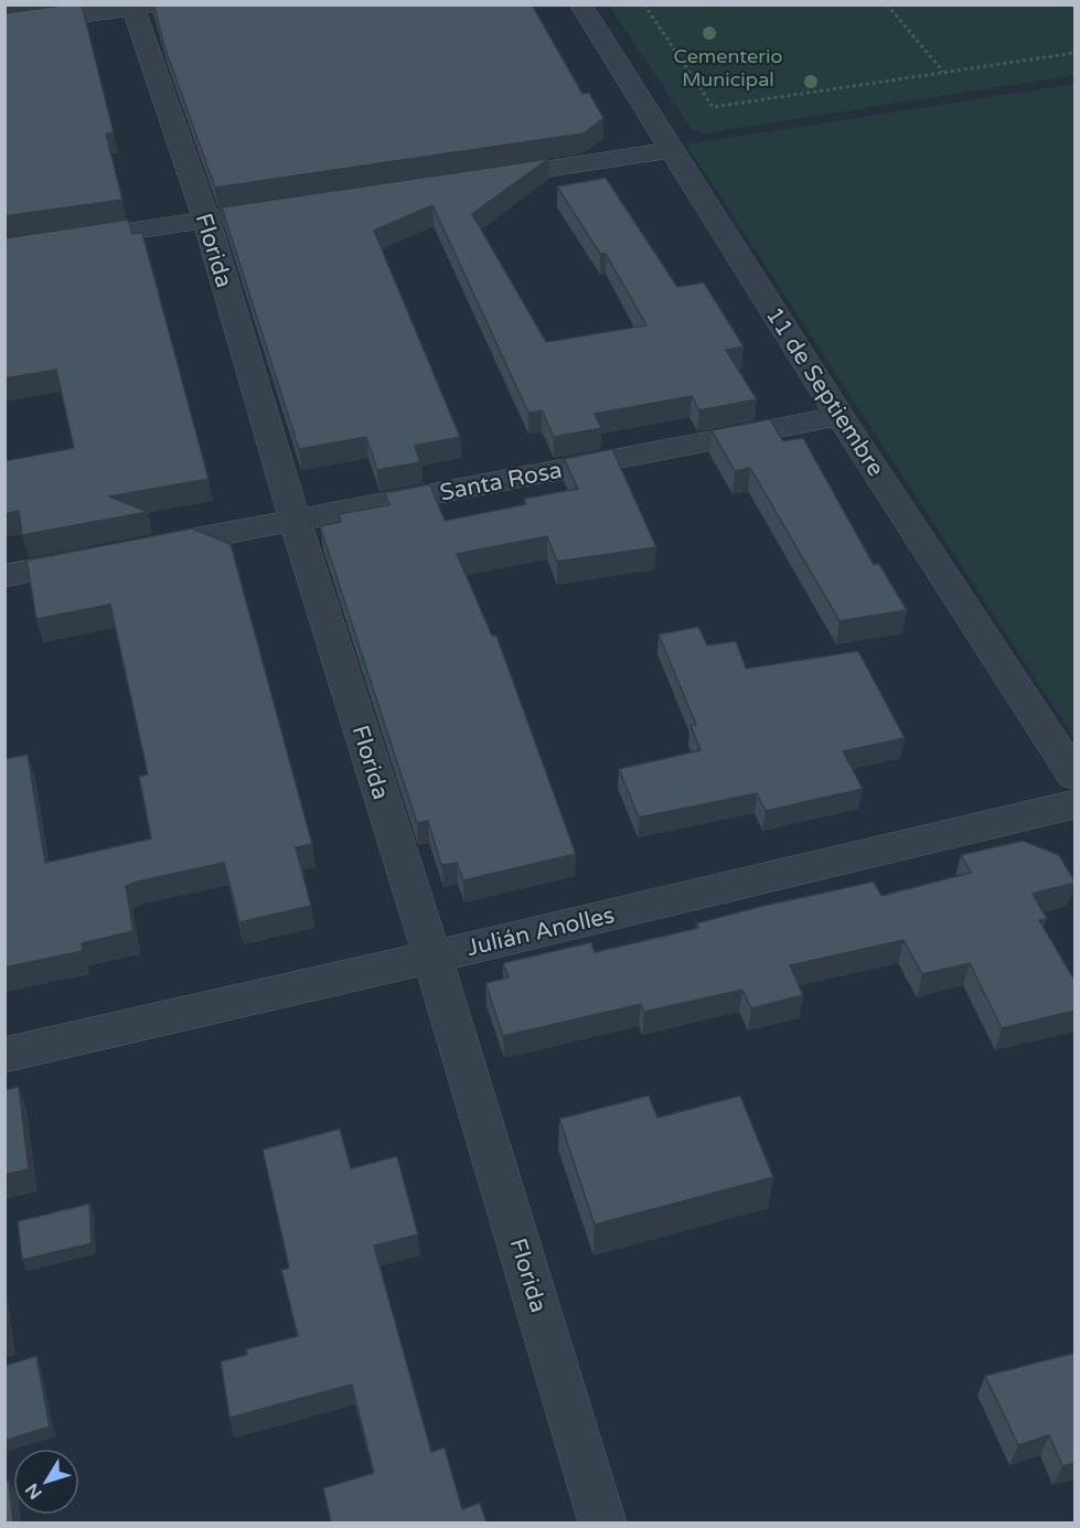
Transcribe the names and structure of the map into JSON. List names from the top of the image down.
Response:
{
  "streets": {
    "street": [
      "Florida",
      "11 de Septiembre",
      "Santa Rosa",
      "Julián Anolles"
    ]
  },
  "crossings": [
    ["Florida", "Santa Rosa"],
    ["Florida", "Julián Anolles"],
    ["11 de Septiembre", "Santa Rosa"]
  ],
  "parks": ["Cementerio Municipal"],
  "north": "bottom left"
}
